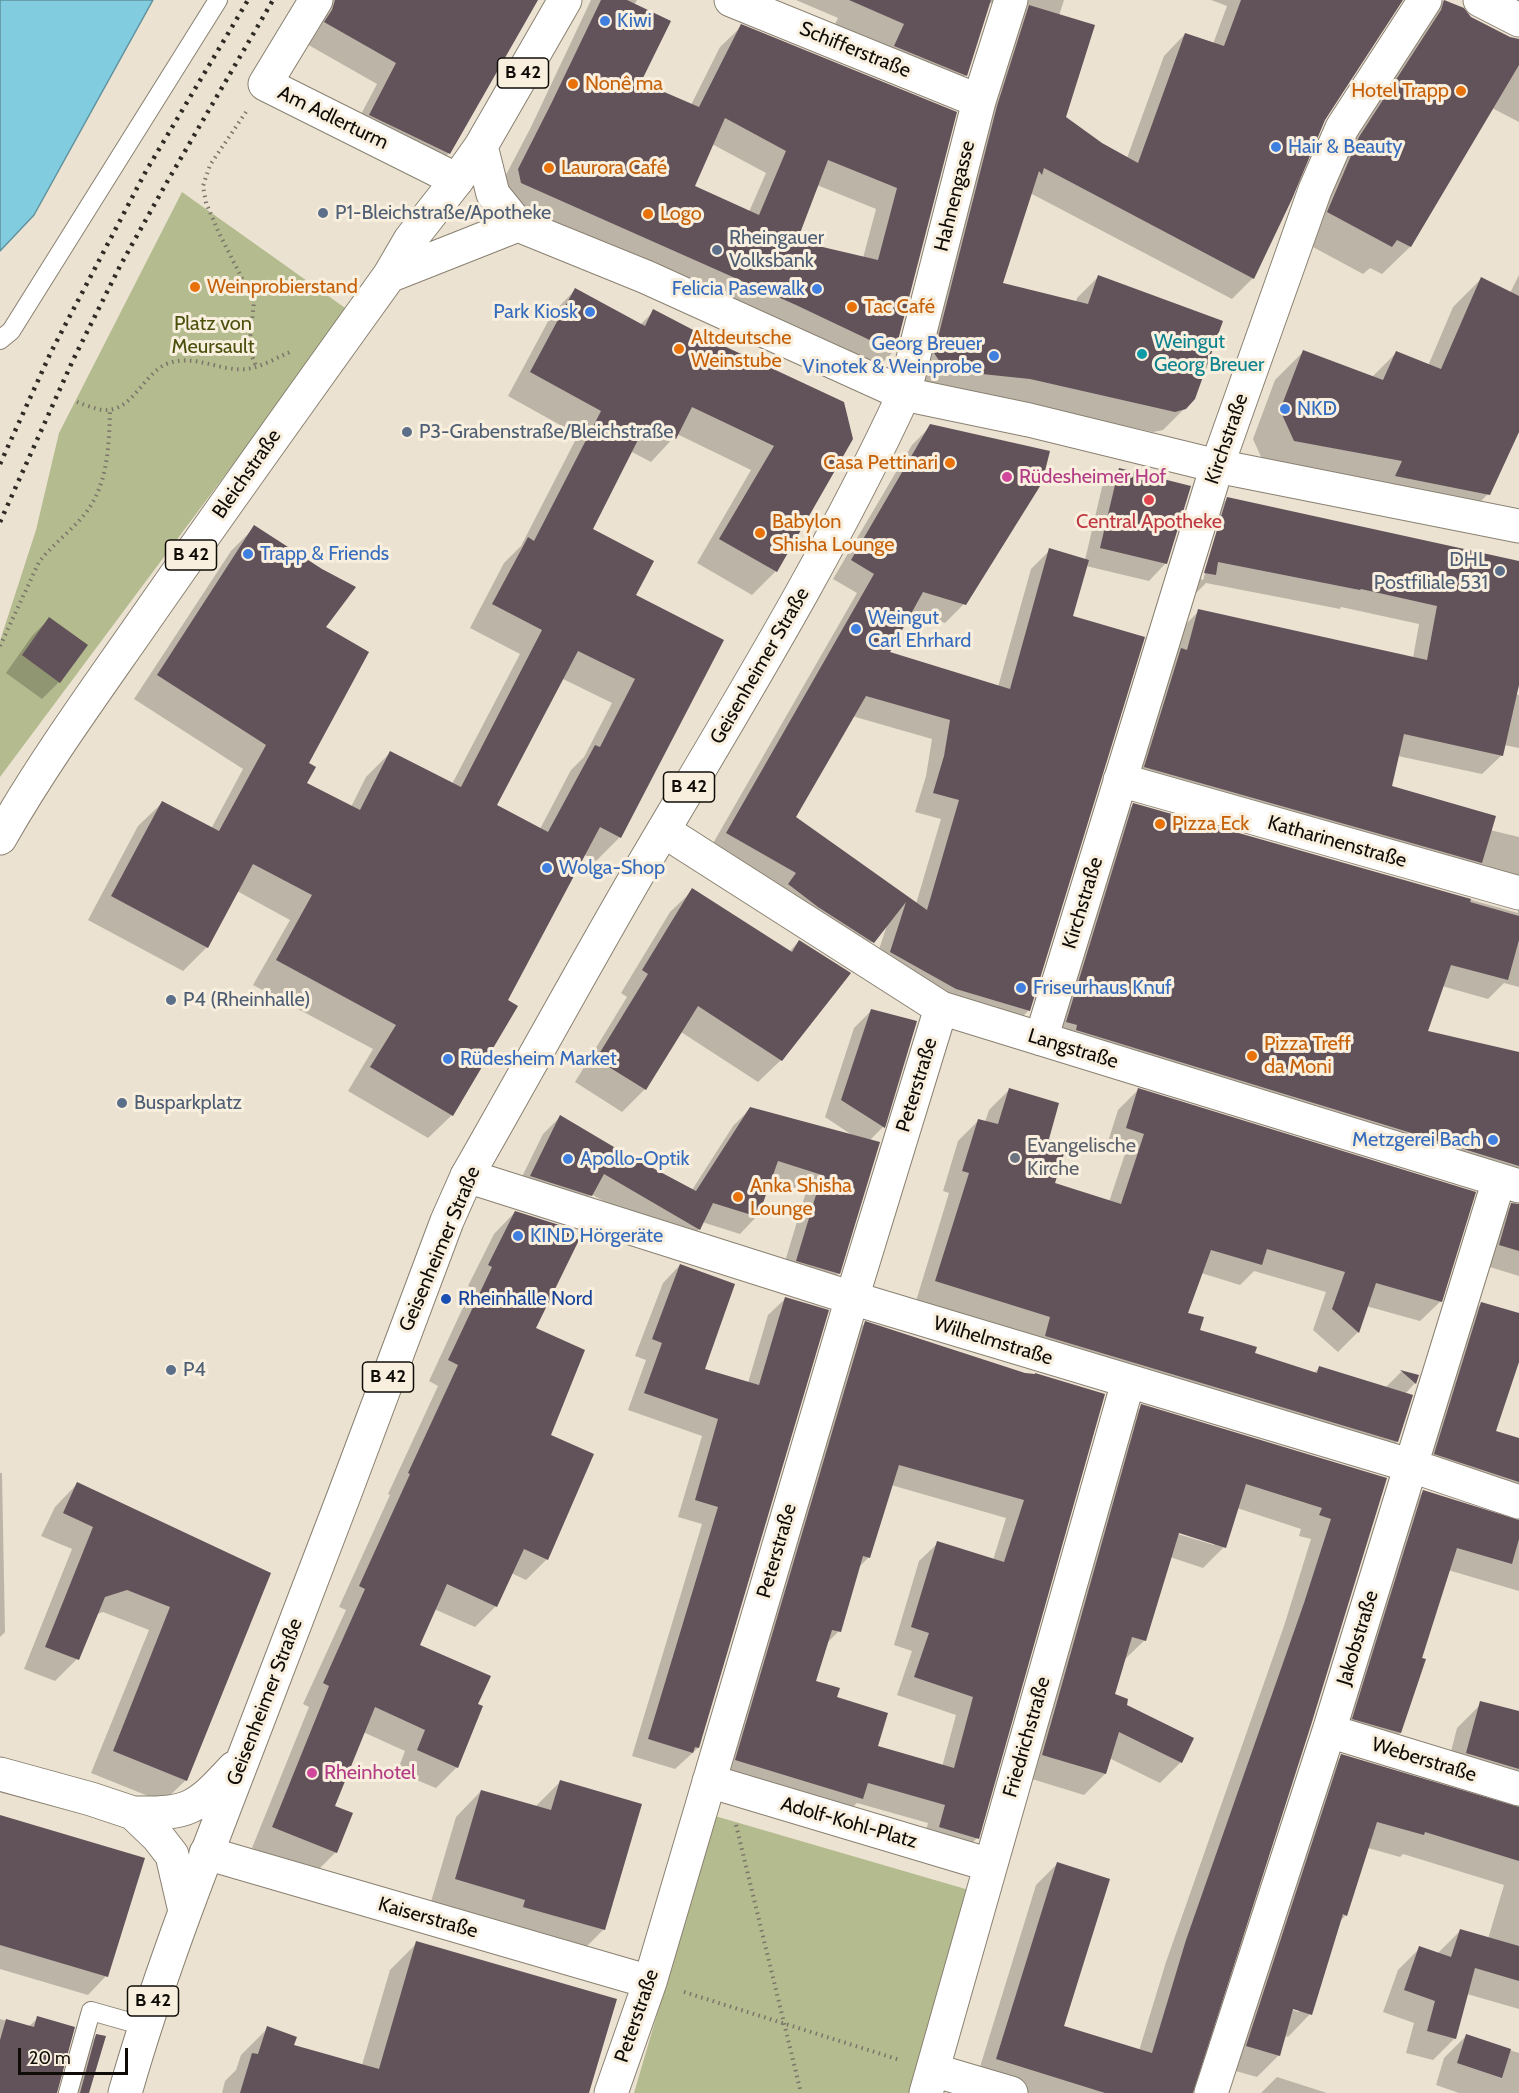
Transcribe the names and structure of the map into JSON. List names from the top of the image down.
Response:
{
  "streets": {
    "street": [
      "Schifferstraße",
      "B 42",
      "Am Adlerturm",
      "Hahnengasse",
      "Kirchstraße",
      "Bleichstraße",
      "Geisenheimer Straße",
      "Katharinenstraße",
      "Langstraße",
      "Peterstraße",
      "Wilhelmstraße",
      "Jakobstraße",
      "Friedrichstraße",
      "Weberstraße",
      "Adolf-Kohl-Platz",
      "Kaiserstraße"
    ]
  },
  "crossings": [
    ["Schifferstraße", "Hahnengasse"],
    ["B 42", "Bleichstraße"],
    ["B 42", "Geisenheimer Straße"],
    ["Am Adlerturm", "Bleichstraße"],
    ["Hahnengasse", "Geisenheimer Straße"],
    ["Kirchstraße", "Katharinenstraße"],
    ["Kirchstraße", "Langstraße"],
    ["Geisenheimer Straße", "Langstraße"],
    ["Geisenheimer Straße", "Wilhelmstraße"],
    ["Geisenheimer Straße", "Kaiserstraße"],
    ["Langstraße", "Peterstraße"],
    ["Langstraße", "Jakobstraße"],
    ["Peterstraße", "Wilhelmstraße"],
    ["Peterstraße", "Adolf-Kohl-Platz"],
    ["Peterstraße", "Kaiserstraße"],
    ["Wilhelmstraße", "Jakobstraße"],
    ["Wilhelmstraße", "Friedrichstraße"],
    ["Jakobstraße", "Weberstraße"],
    ["Friedrichstraße", "Adolf-Kohl-Platz"]
  ],
  "parks": ["Platz von Meursault"],
  "places": [
    "Kiwi",
    "Nonê ma",
    "Hotel Trapp",
    "Hair & Beauty",
    "Laurora Café",
    "P1-Bleichstraße/Apotheke",
    "Logo",
    "Rheingauer Volksbank",
    "Weinprobierstand",
    "Felicia Pasewalk",
    "Tac Café",
    "Park Kiosk",
    "Altdeutsche Weinstube",
    "Weingut Georg Breuer",
    "Georg Breuer Vinotek & Weinprobe",
    "NKD",
    "P3-Grabenstraße/Bleichstraße",
    "Casa Pettinari",
    "Rüdesheimer Hof",
    "Central Apotheke",
    "Babylon Shisha Lounge",
    "Trapp & Friends",
    "DHL Postfiliale 531",
    "Weingut Carl Ehrhard",
    "Pizza Eck",
    "Wolga-Shop",
    "Friseurhaus Knuf",
    "P4 (Rheinhalle)",
    "Pizza Treff da Moni",
    "Rüdesheim Market",
    "Busparkplatz",
    "Metzgerei Bach",
    "Evangelische Kirche",
    "Apollo-Optik",
    "Anka Shisha Lounge",
    "KIND Hörgeräte",
    "Rheinhalle Nord",
    "P4",
    "Rheinhotel"
  ],
  "scale_bar": "20 m"
}
